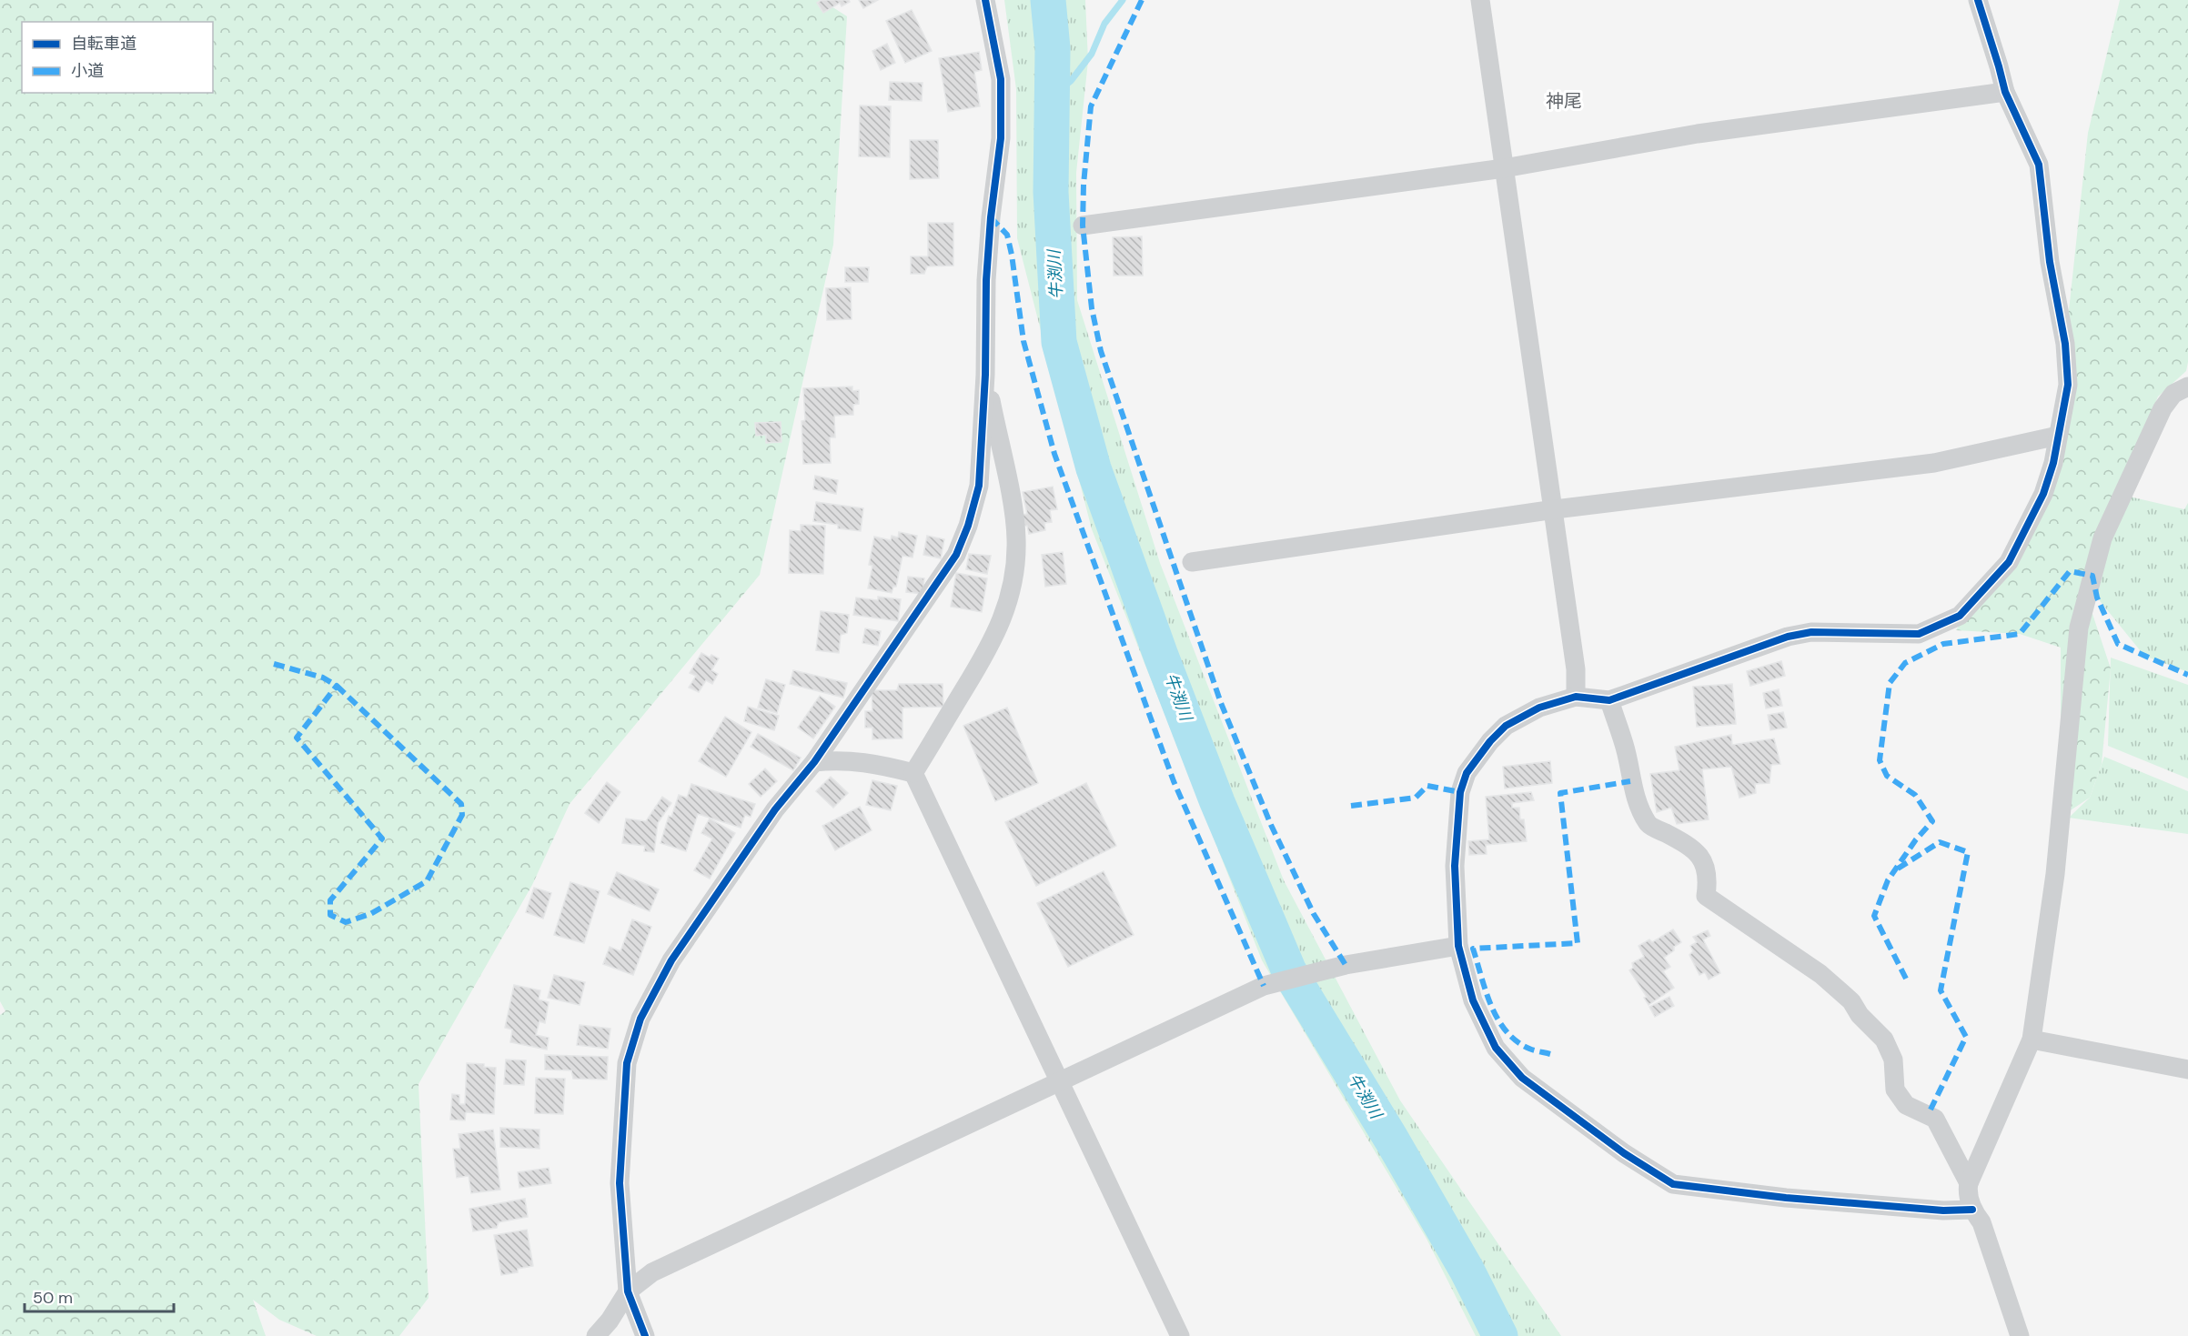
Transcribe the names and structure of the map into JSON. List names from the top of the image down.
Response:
{
  "districts": ["神尾"],
  "water": ["牛渕川"],
  "legend": ["自転車道", "小道"],
  "scale_bar": "50 m"
}
